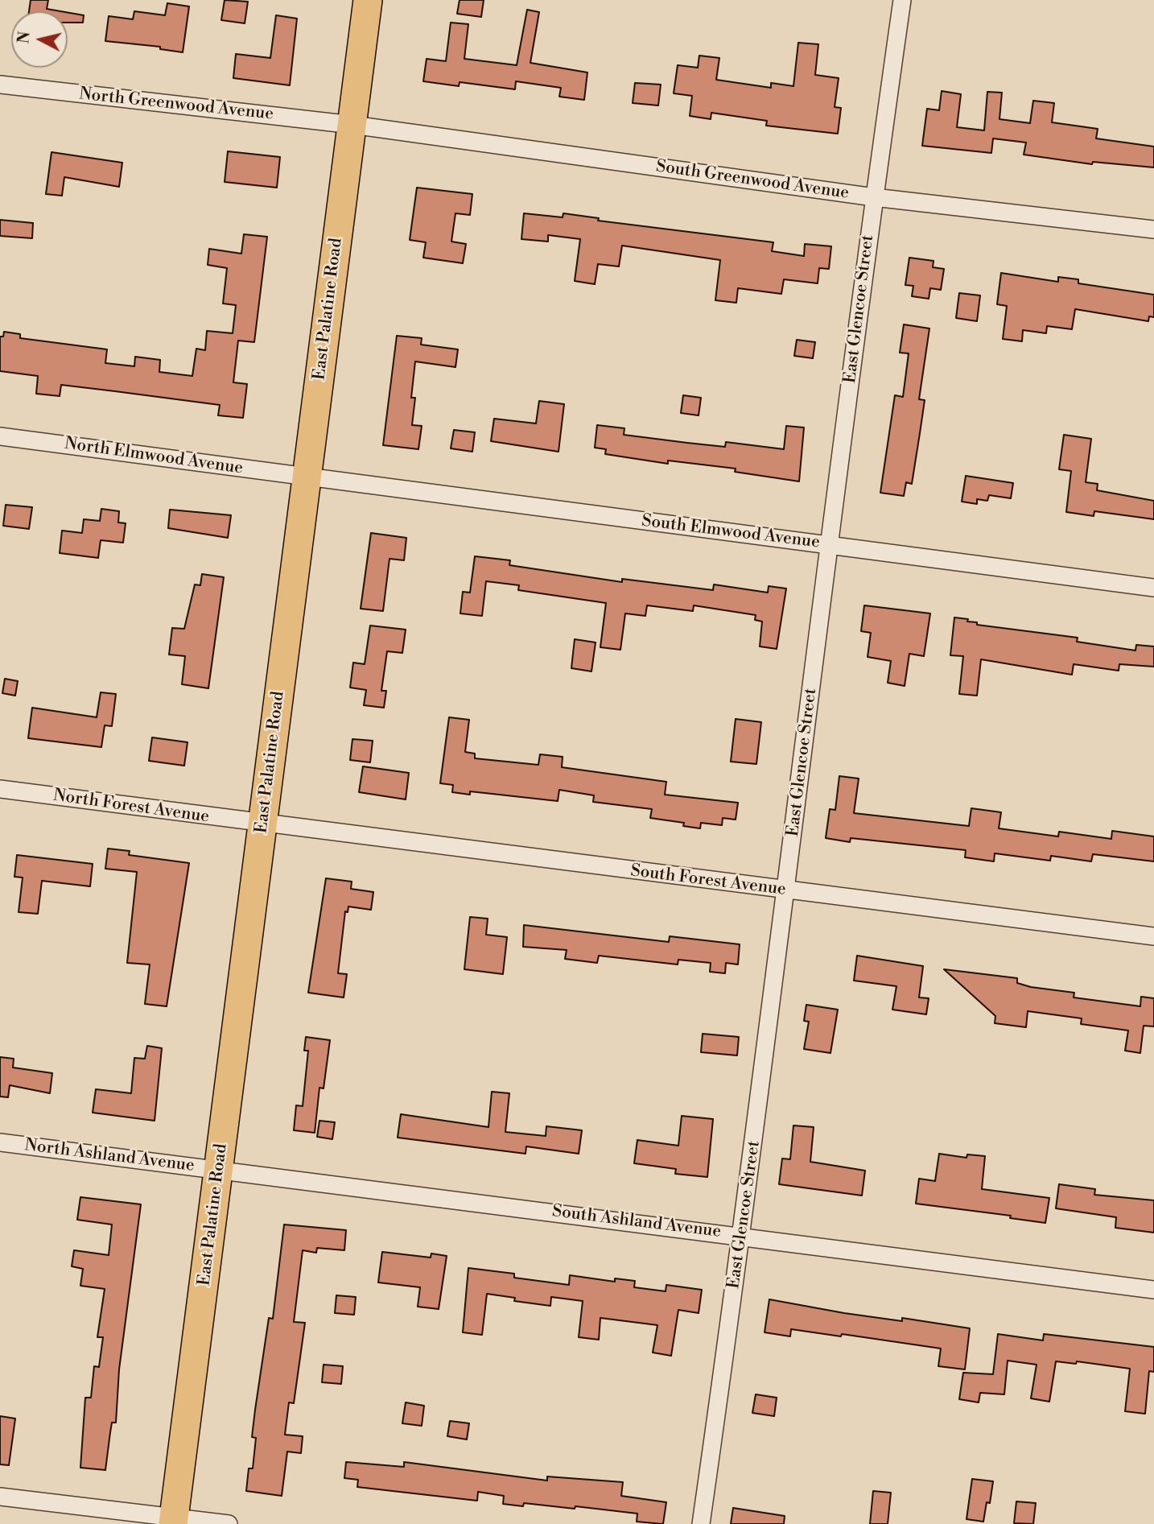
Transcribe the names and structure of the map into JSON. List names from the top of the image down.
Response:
{
  "streets": {
    "main road": ["East Palatine Road"],
    "street": [
      "North Greenwood Avenue",
      "South Greenwood Avenue",
      "East Glencoe Street",
      "North Elmwood Avenue",
      "South Elmwood Avenue",
      "North Forest Avenue",
      "South Forest Avenue",
      "North Ashland Avenue",
      "South Ashland Avenue"
    ]
  },
  "crossings": [
    ["North Greenwood Avenue", "South Greenwood Avenue"],
    ["North Greenwood Avenue", "East Palatine Road"],
    ["South Greenwood Avenue", "East Palatine Road"],
    ["South Greenwood Avenue", "East Glencoe Street"],
    ["East Palatine Road", "North Elmwood Avenue"],
    ["East Palatine Road", "South Elmwood Avenue"],
    ["East Palatine Road", "North Forest Avenue"],
    ["East Palatine Road", "South Forest Avenue"],
    ["East Palatine Road", "North Ashland Avenue"],
    ["East Palatine Road", "South Ashland Avenue"],
    ["East Glencoe Street", "South Elmwood Avenue"],
    ["East Glencoe Street", "South Forest Avenue"],
    ["East Glencoe Street", "South Ashland Avenue"],
    ["North Elmwood Avenue", "South Elmwood Avenue"],
    ["North Forest Avenue", "South Forest Avenue"],
    ["North Ashland Avenue", "South Ashland Avenue"]
  ],
  "north": "left"
}
